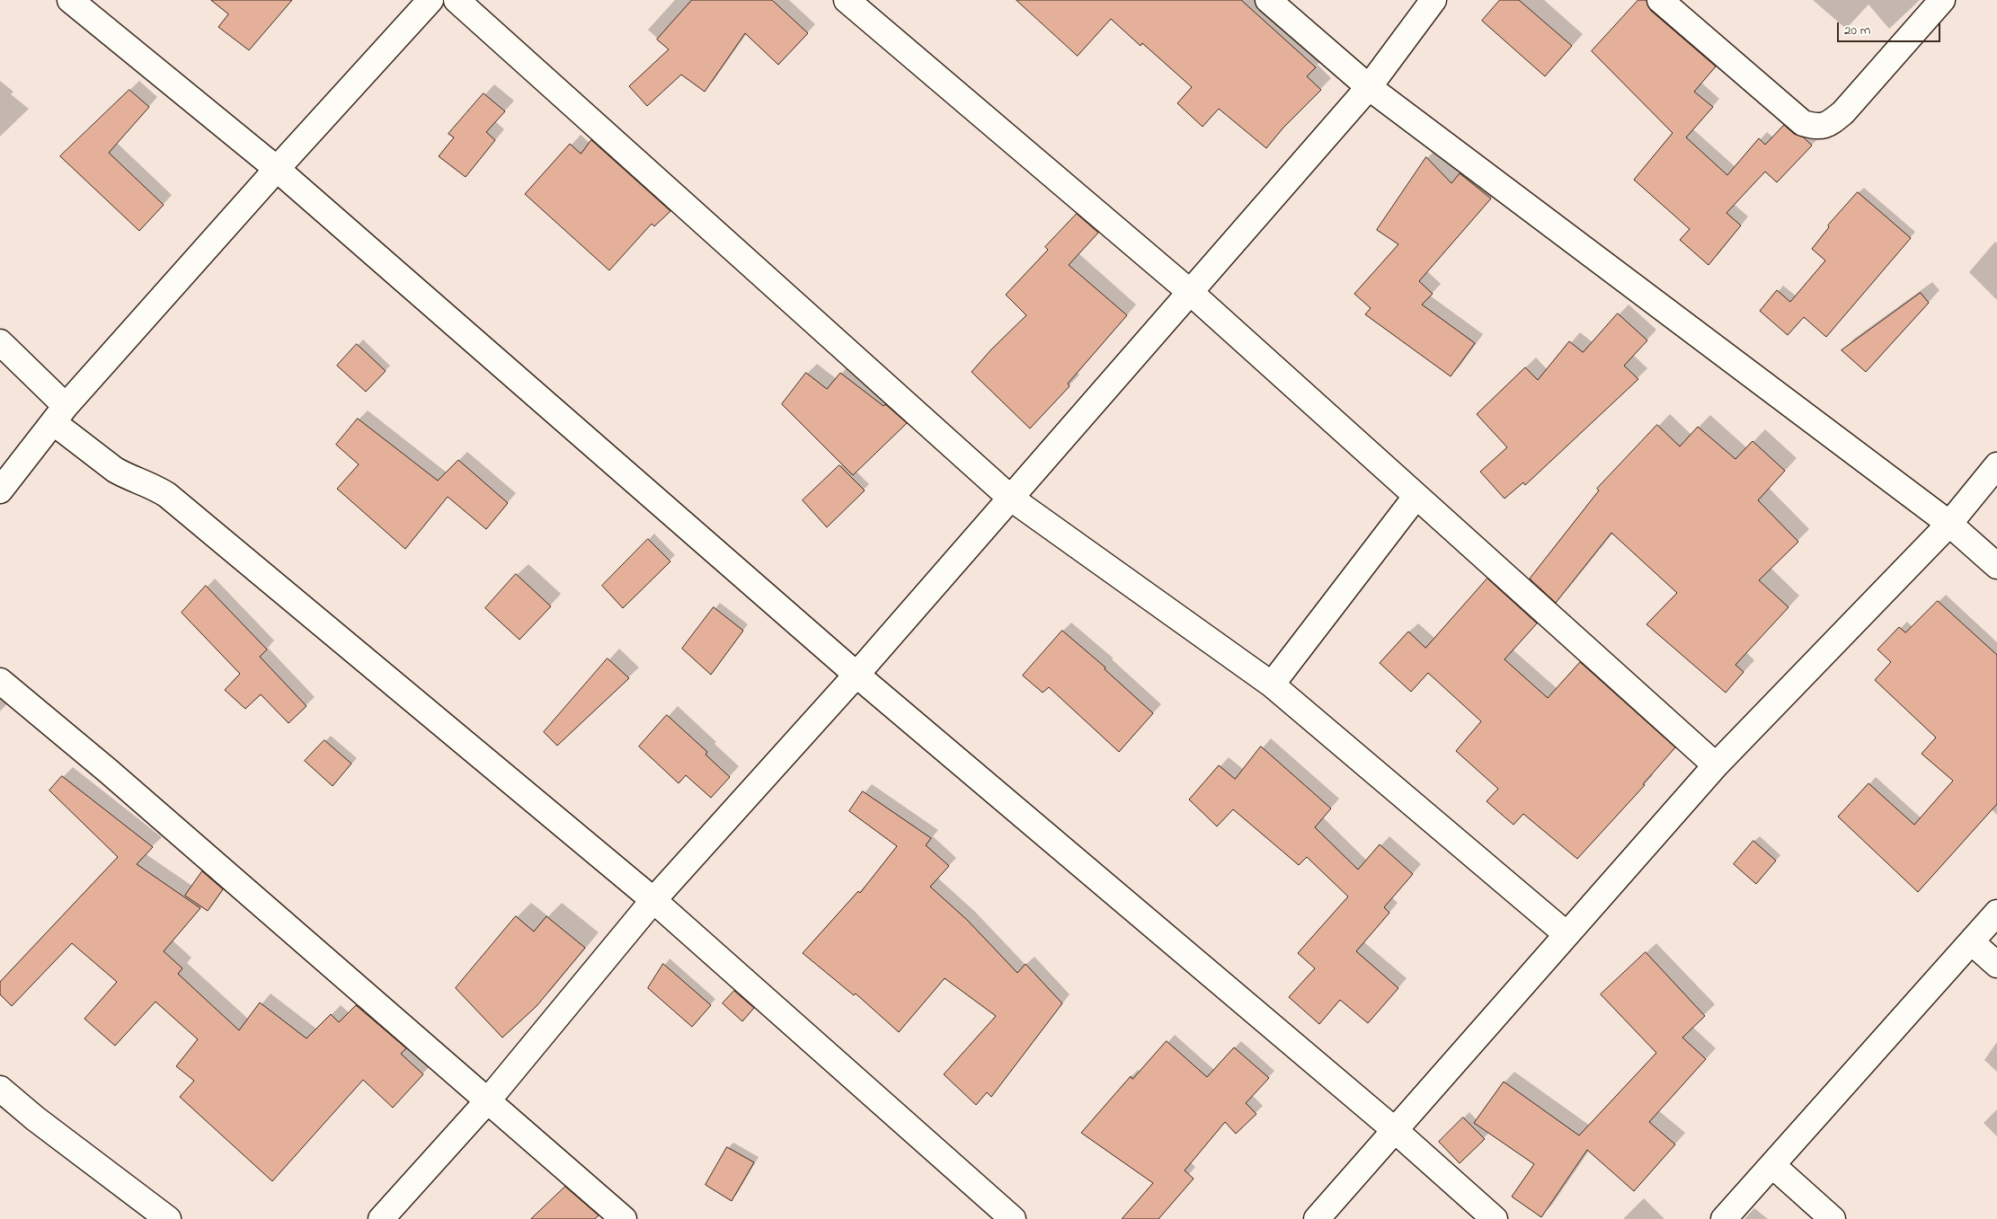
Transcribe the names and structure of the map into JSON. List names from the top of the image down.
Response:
{
  "scale_bar": "20 m"
}
